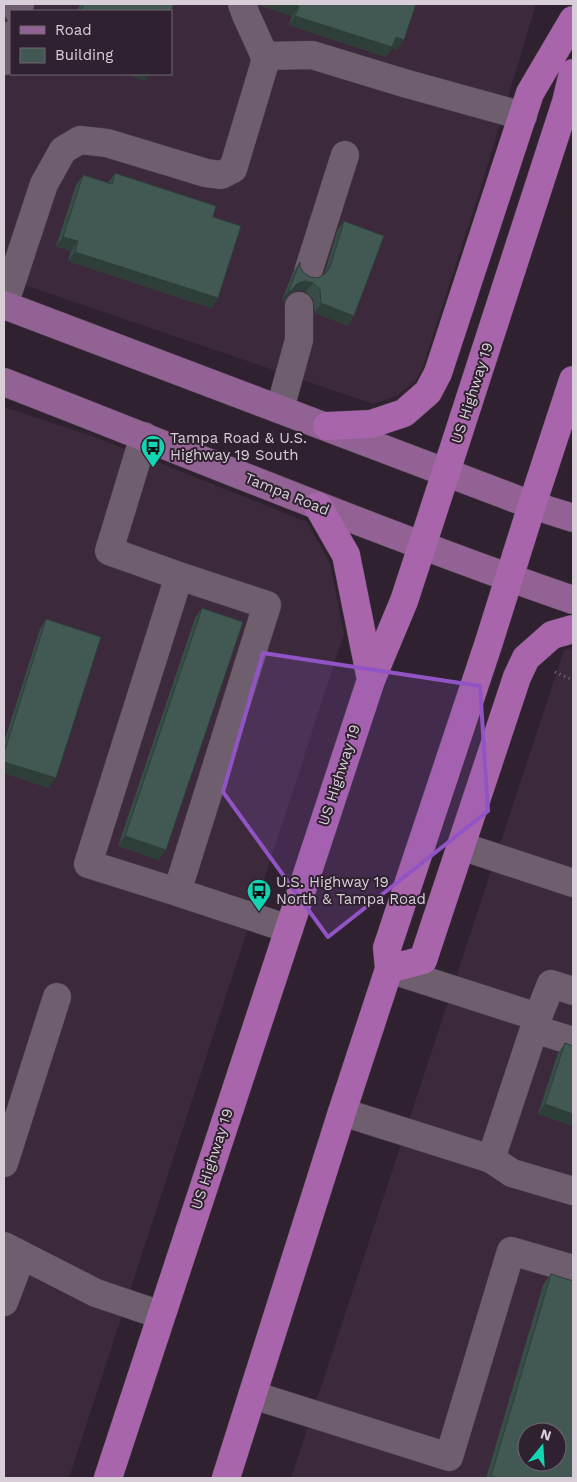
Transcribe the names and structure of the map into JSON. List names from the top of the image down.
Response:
{
  "streets": {
    "highway": ["US Highway 19"],
    "main road": ["Tampa Road"]
  },
  "crossings": [
    ["US Highway 19", "Tampa Road"]
  ],
  "places": {
    "bus stop": ["Tampa Road & U.S. Highway 19 South", "U.S. Highway 19 North & Tampa Road"]
  },
  "legend": ["Road", "Building"],
  "north": "top"
}
